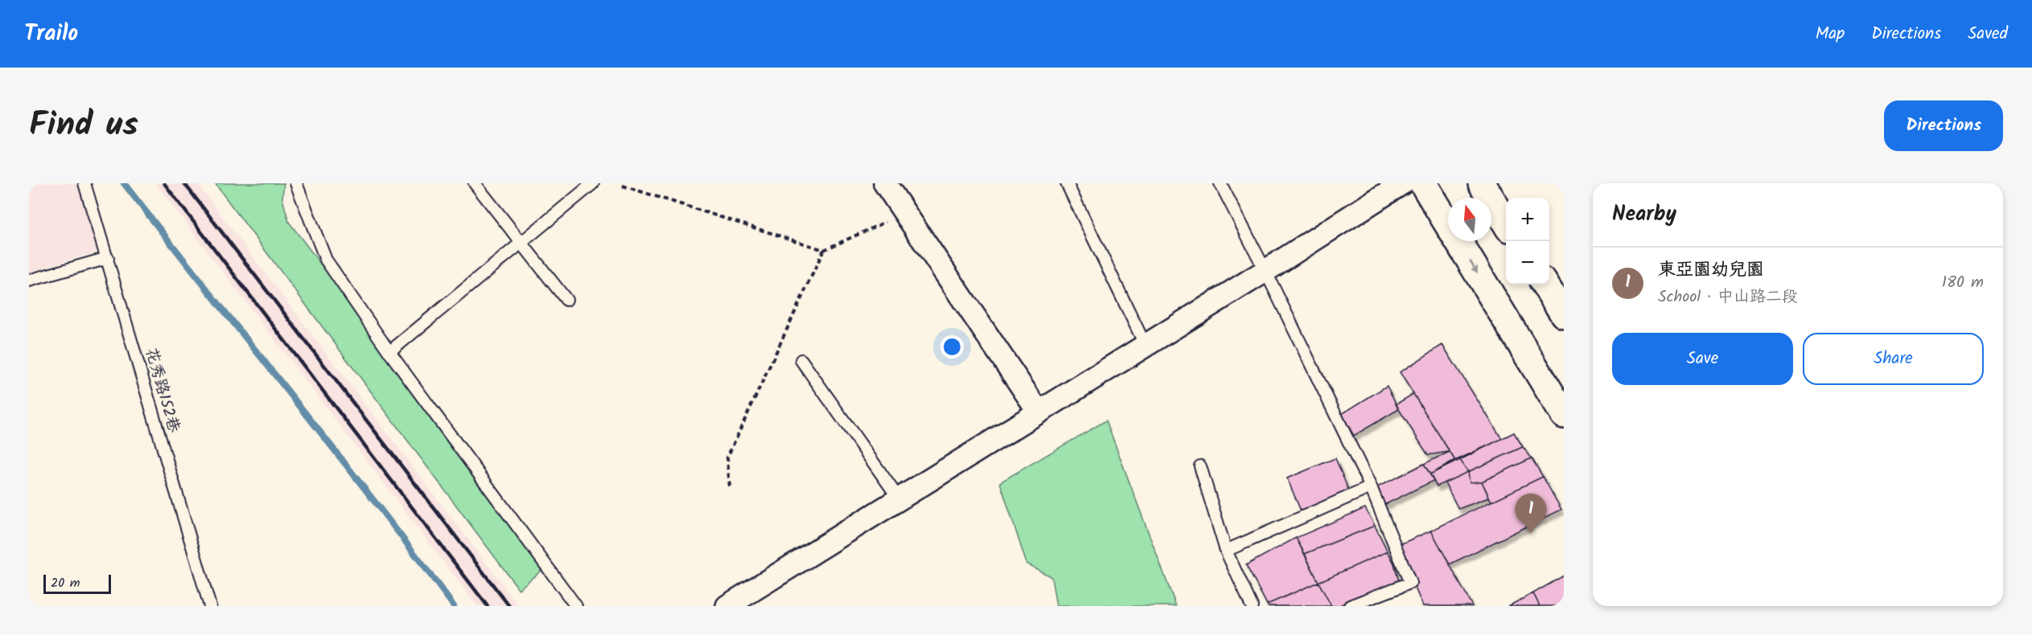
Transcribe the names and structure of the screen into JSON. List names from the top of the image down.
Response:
{
  "streets": {
    "lane": ["花秀路152巷"]
  },
  "scale_bar": "20 m",
  "north": "top",
  "page": {
    "header": "Trailo",
    "nav": ["Map", "Directions", "Saved"],
    "title": "Find us",
    "buttons": [
      "Directions",
      ["Save", "Share"]
    ],
    "heading": "Nearby",
    "map_buttons": ["+", "−"],
    "list": [
      {
        "mark": "1",
        "name": "東亞園幼兒園",
        "note": "School · 中山路二段",
        "value": "180 m"
      }
    ],
    "pins": "1",
    "scale": "20 m"
  }
}
